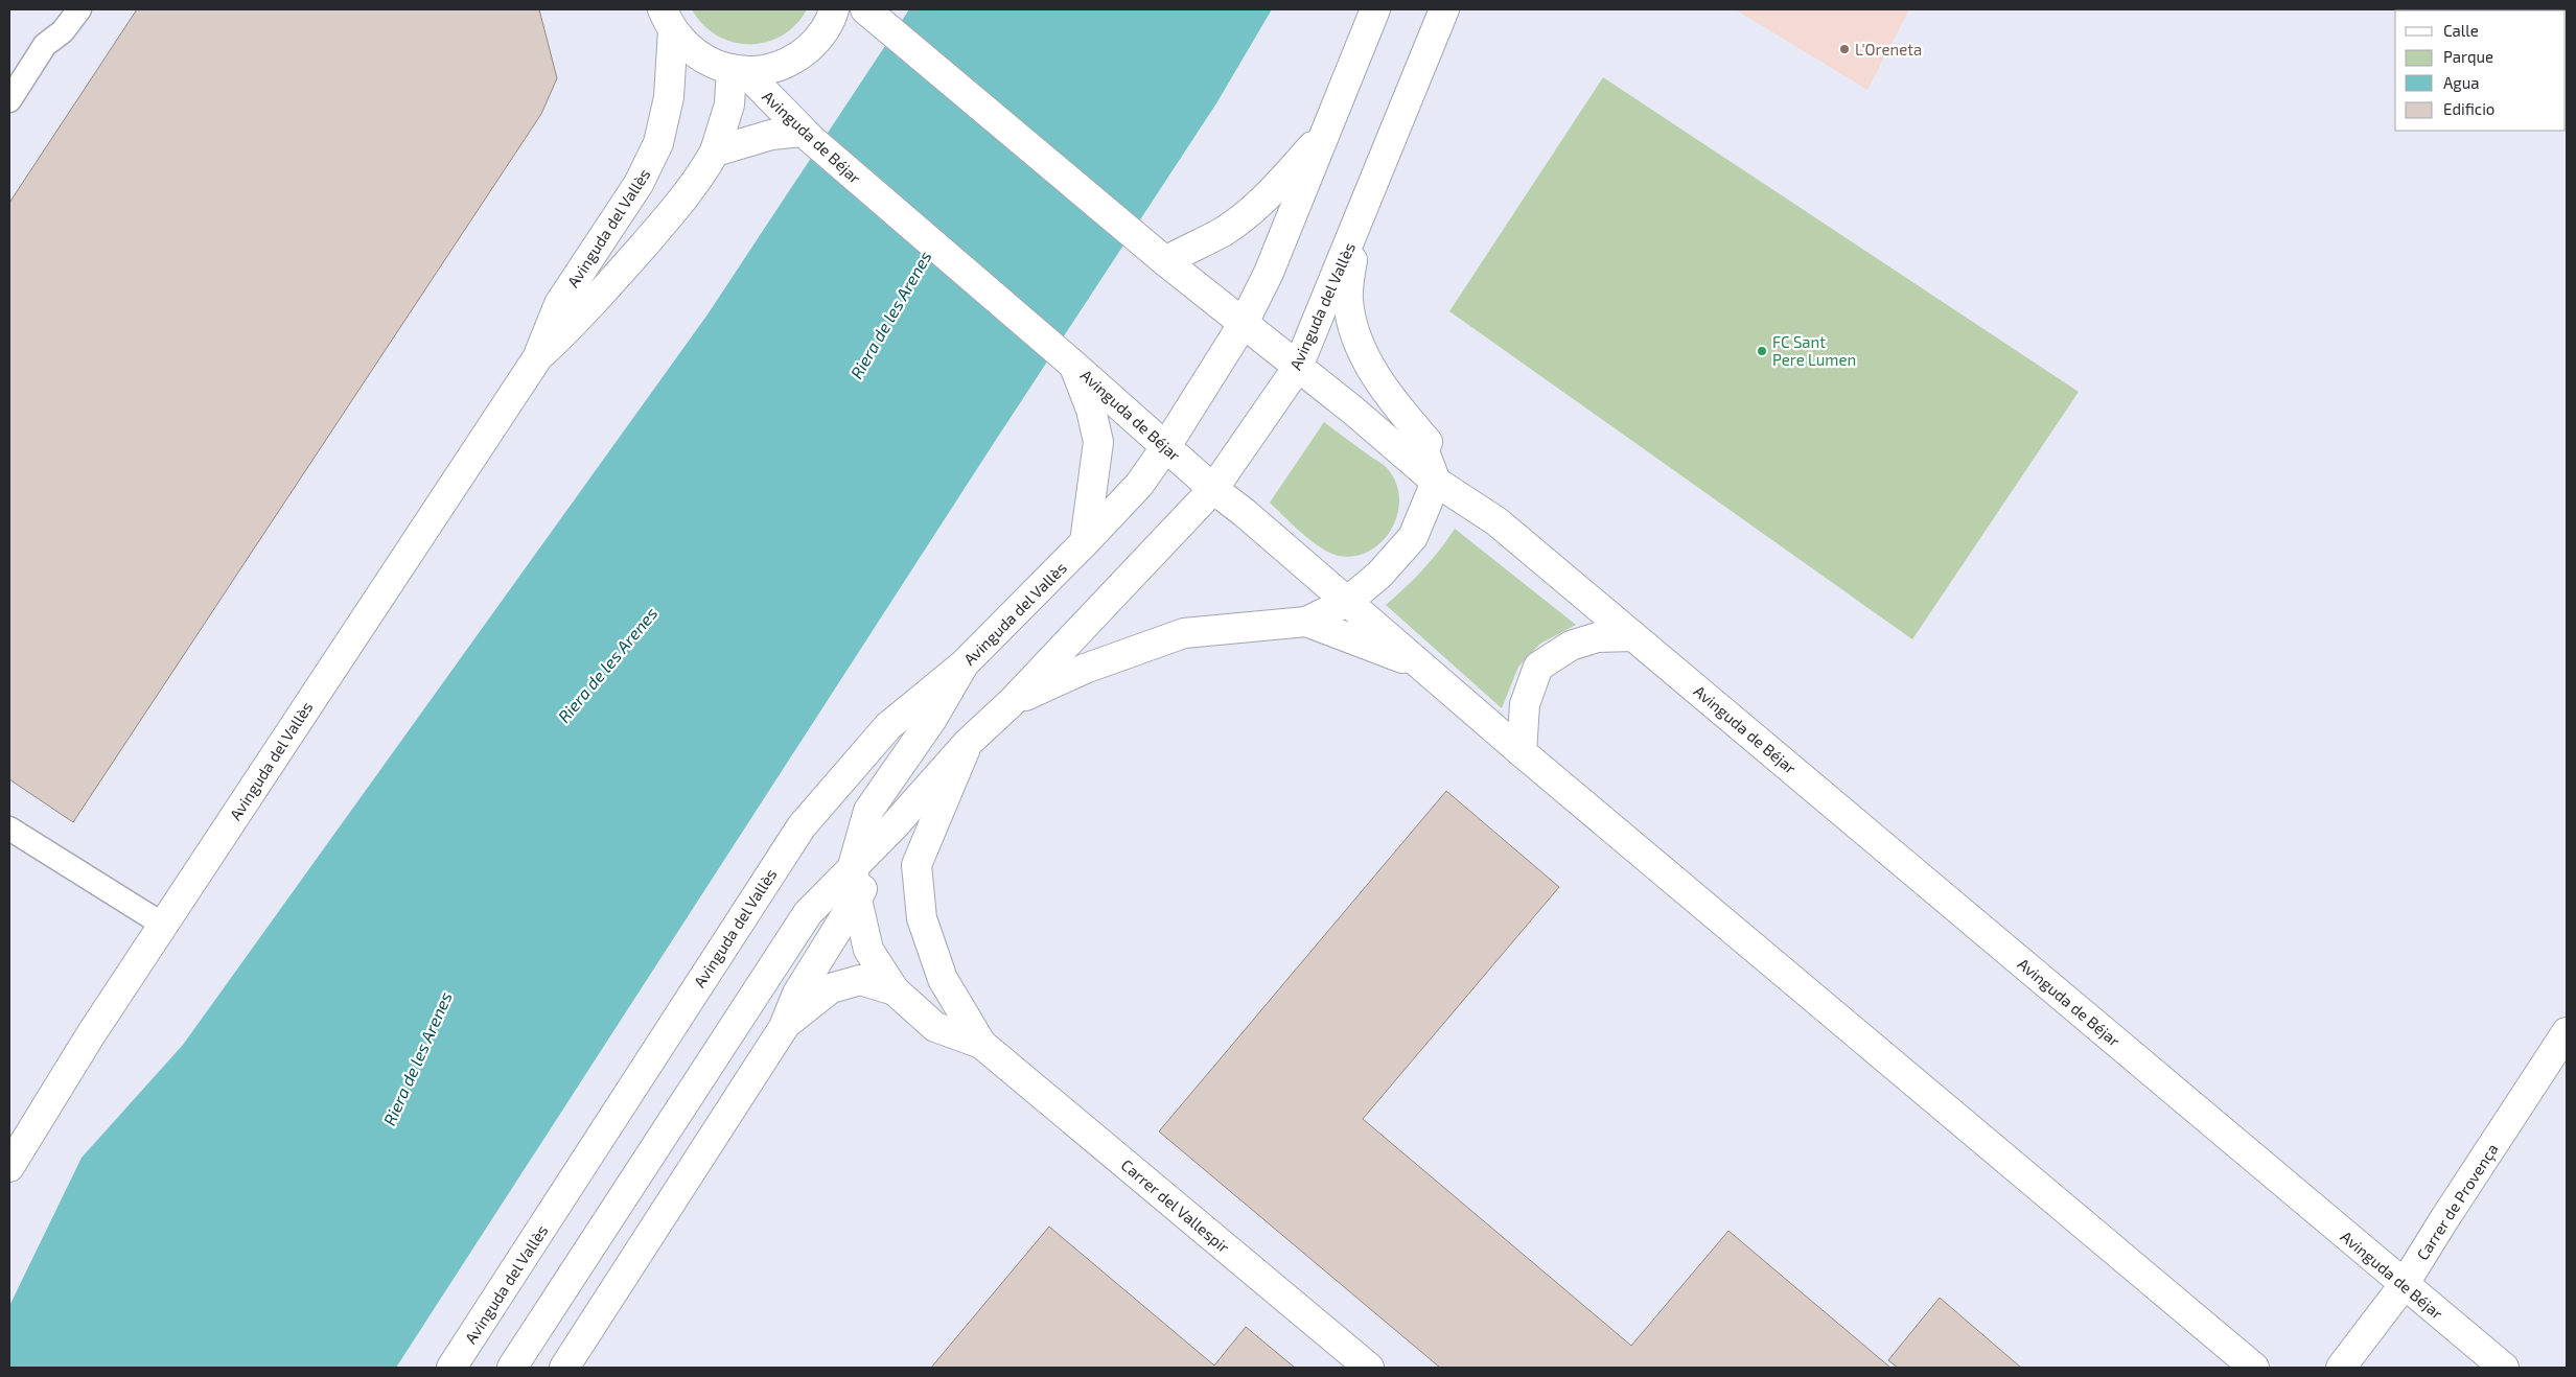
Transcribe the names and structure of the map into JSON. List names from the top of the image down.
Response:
{
  "streets": {
    "main road": [
      "Avinguda de Béjar",
      "Avinguda del Vallès",
      "Carrer de Provença",
      "Carrer del Vallespir"
    ]
  },
  "crossings": [
    ["Avinguda de Béjar", "Avinguda del Vallès"],
    ["Avinguda de Béjar", "Carrer de Provença"]
  ],
  "water": ["Riera de les Arenes"],
  "places": ["L'Oreneta", "FC Sant Pere Lumen"],
  "legend": [
    "Calle",
    "Parque",
    "Agua",
    "Edificio"
  ]
}
